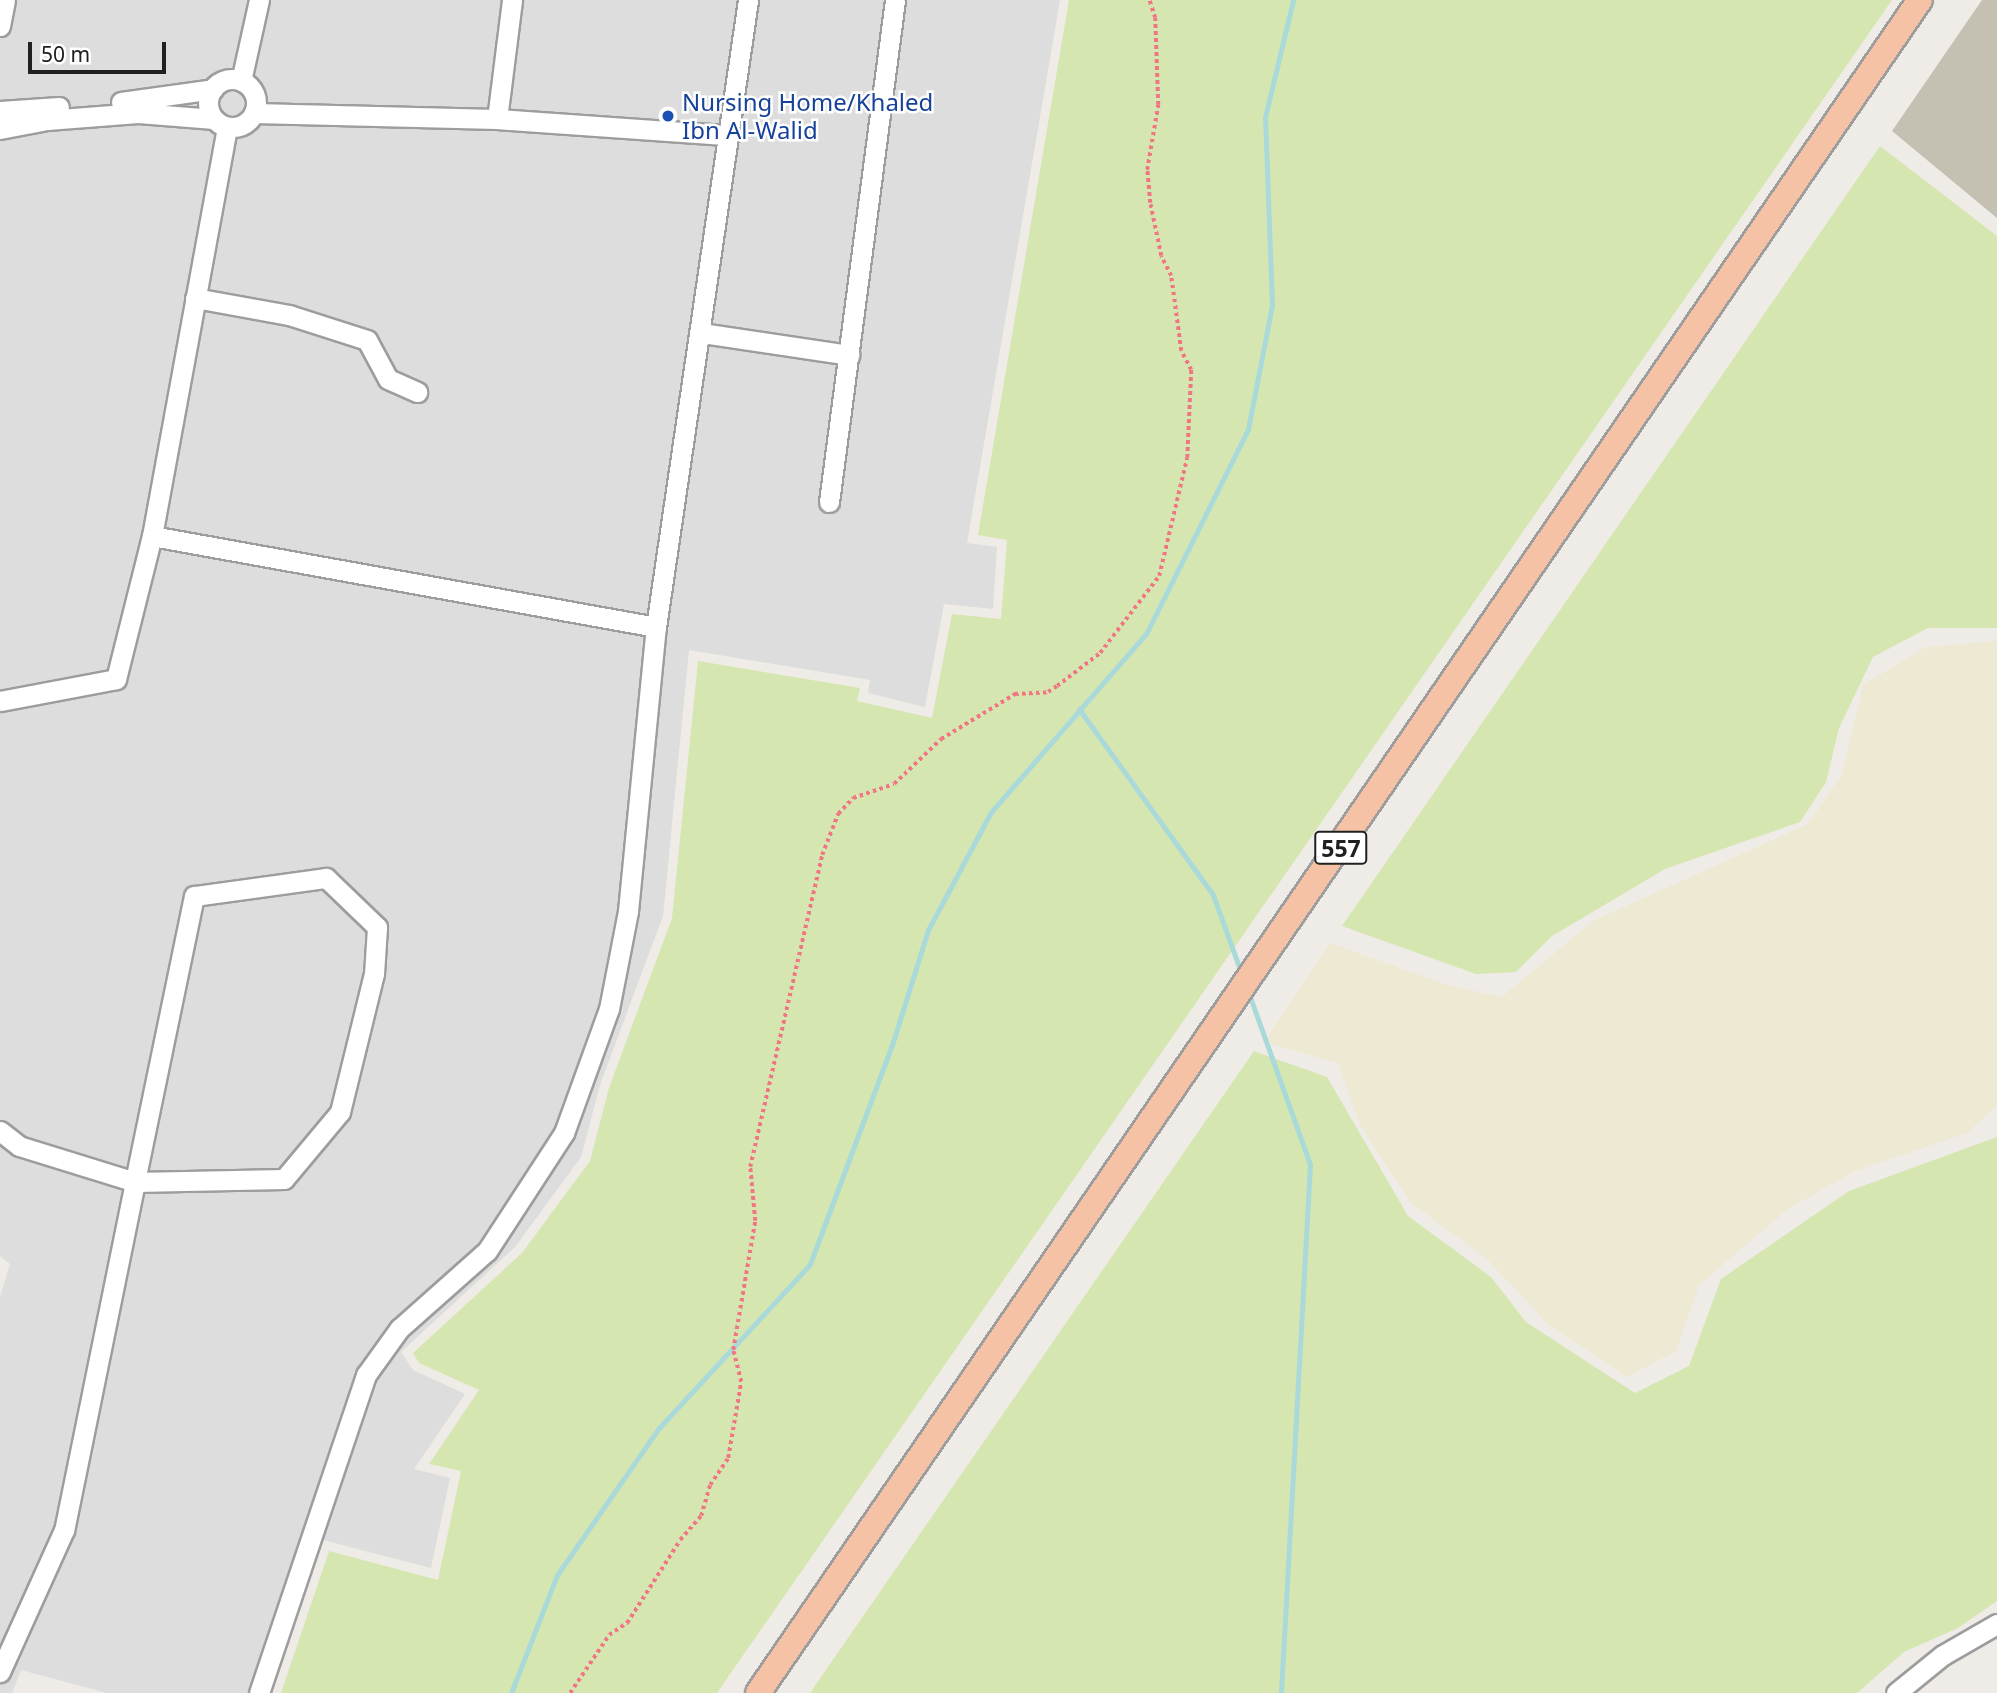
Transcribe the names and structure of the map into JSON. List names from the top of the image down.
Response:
{
  "streets": {
    "main road": ["557"]
  },
  "places": ["Nursing Home/Khaled Ibn Al-Walid"],
  "scale_bar": "50 m"
}
